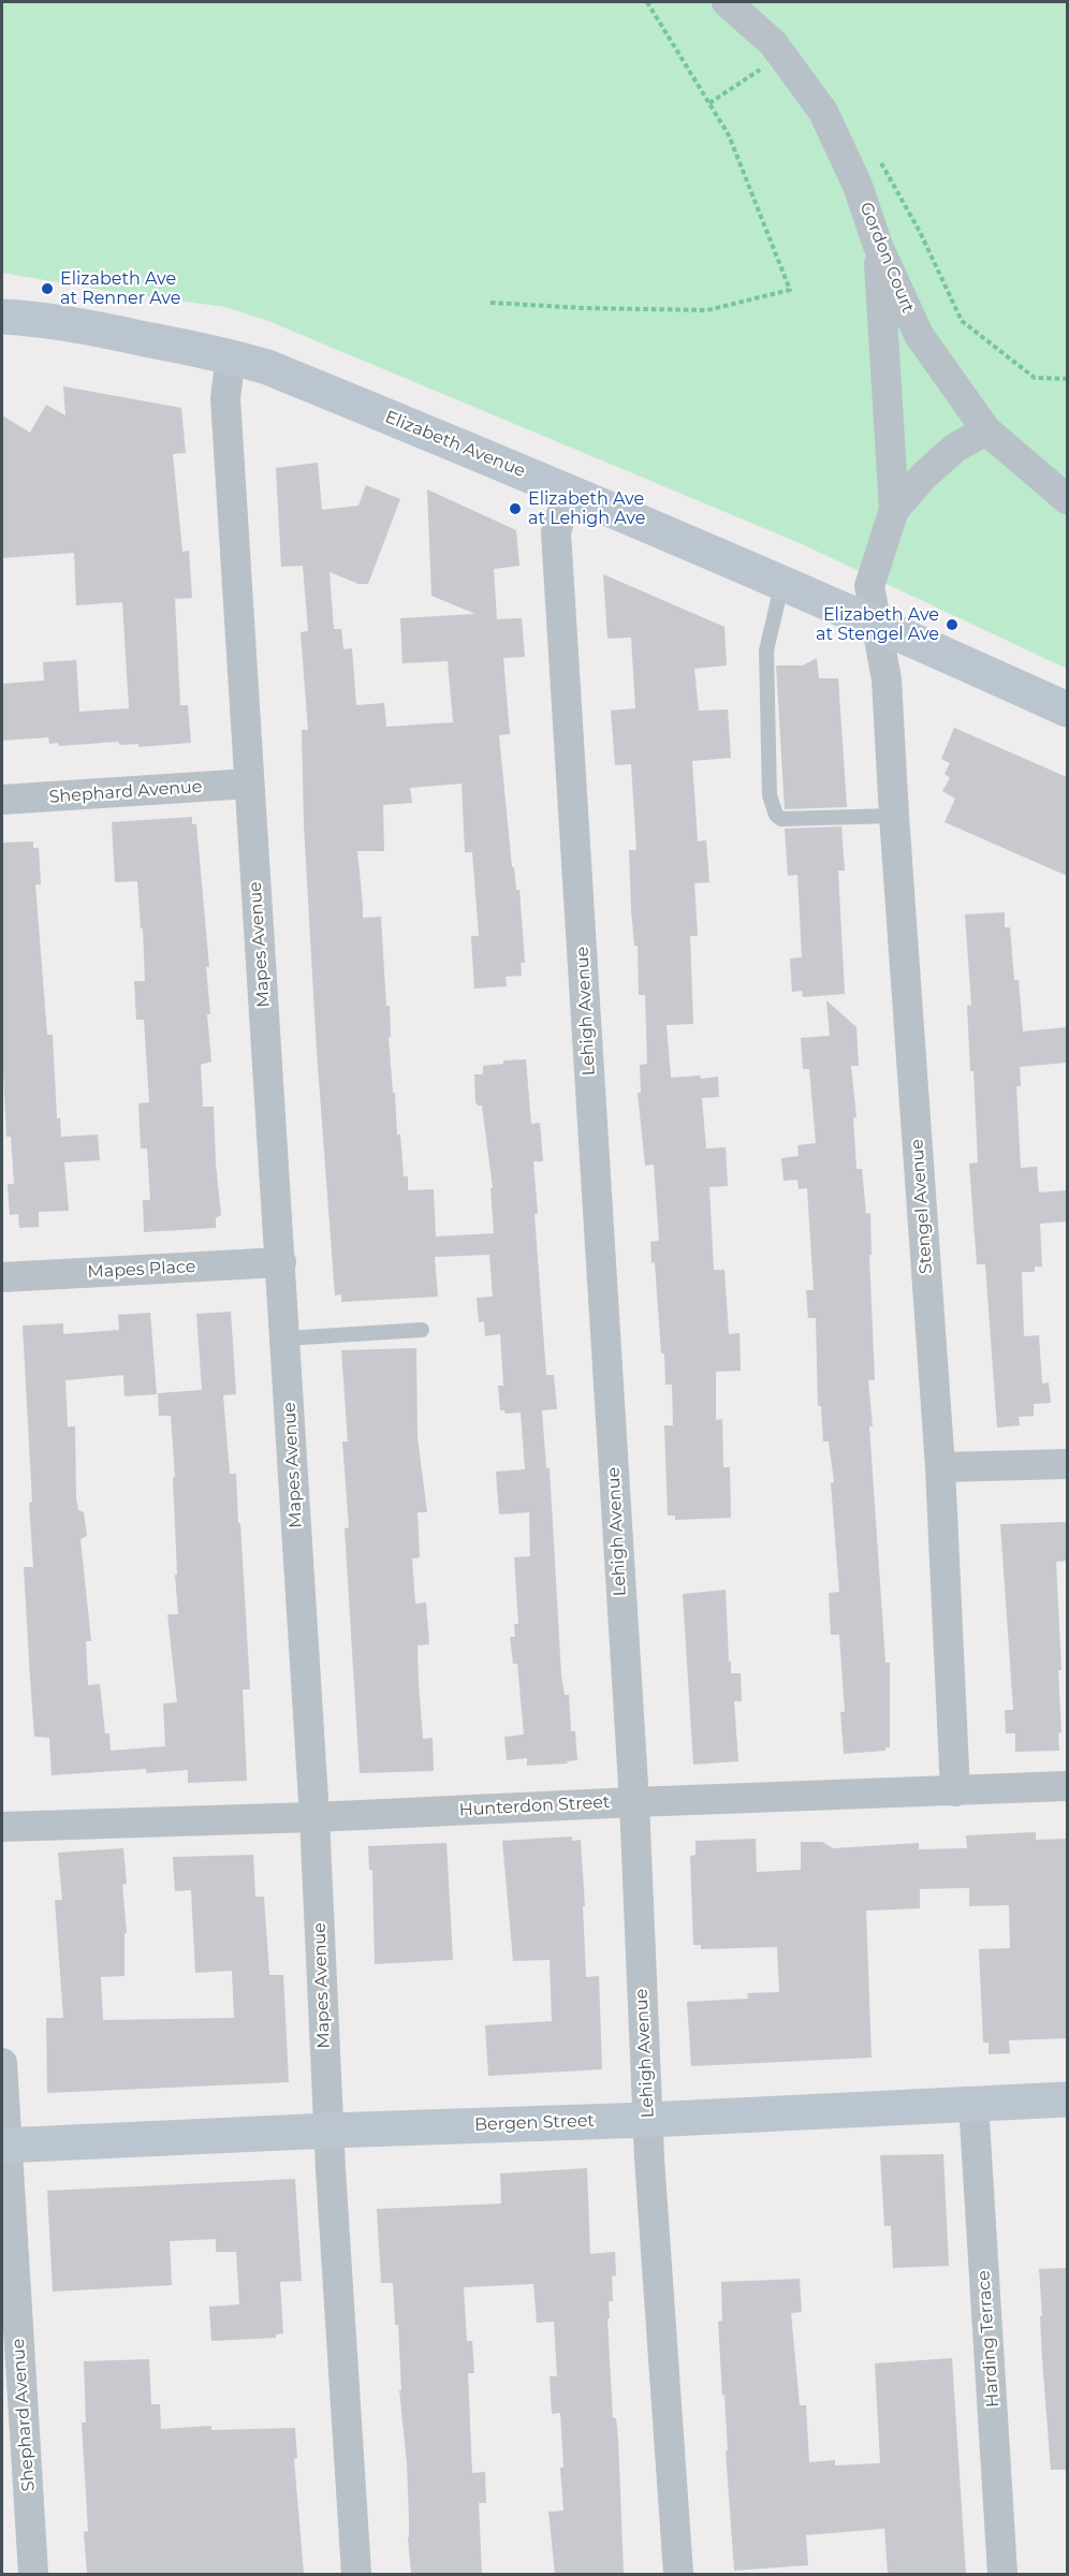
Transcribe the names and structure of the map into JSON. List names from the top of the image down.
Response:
{
  "streets": {
    "main road": ["Elizabeth Avenue", "Bergen Street"],
    "street": [
      "Gordon Court",
      "Shephard Avenue",
      "Mapes Avenue",
      "Lehigh Avenue",
      "Stengel Avenue",
      "Mapes Place",
      "Hunterdon Street",
      "Harding Terrace"
    ]
  },
  "crossings": [
    ["Elizabeth Avenue", "Mapes Avenue"],
    ["Elizabeth Avenue", "Lehigh Avenue"],
    ["Elizabeth Avenue", "Stengel Avenue"],
    ["Shephard Avenue", "Mapes Avenue"],
    ["Shephard Avenue", "Bergen Street"],
    ["Mapes Avenue", "Mapes Place"],
    ["Mapes Avenue", "Hunterdon Street"],
    ["Mapes Avenue", "Bergen Street"],
    ["Lehigh Avenue", "Hunterdon Street"],
    ["Lehigh Avenue", "Bergen Street"],
    ["Stengel Avenue", "Hunterdon Street"],
    ["Bergen Street", "Harding Terrace"]
  ],
  "places": ["Elizabeth Ave at Renner Ave", "Elizabeth Ave at Lehigh Ave", "Elizabeth Ave at Stengel Ave"]
}
